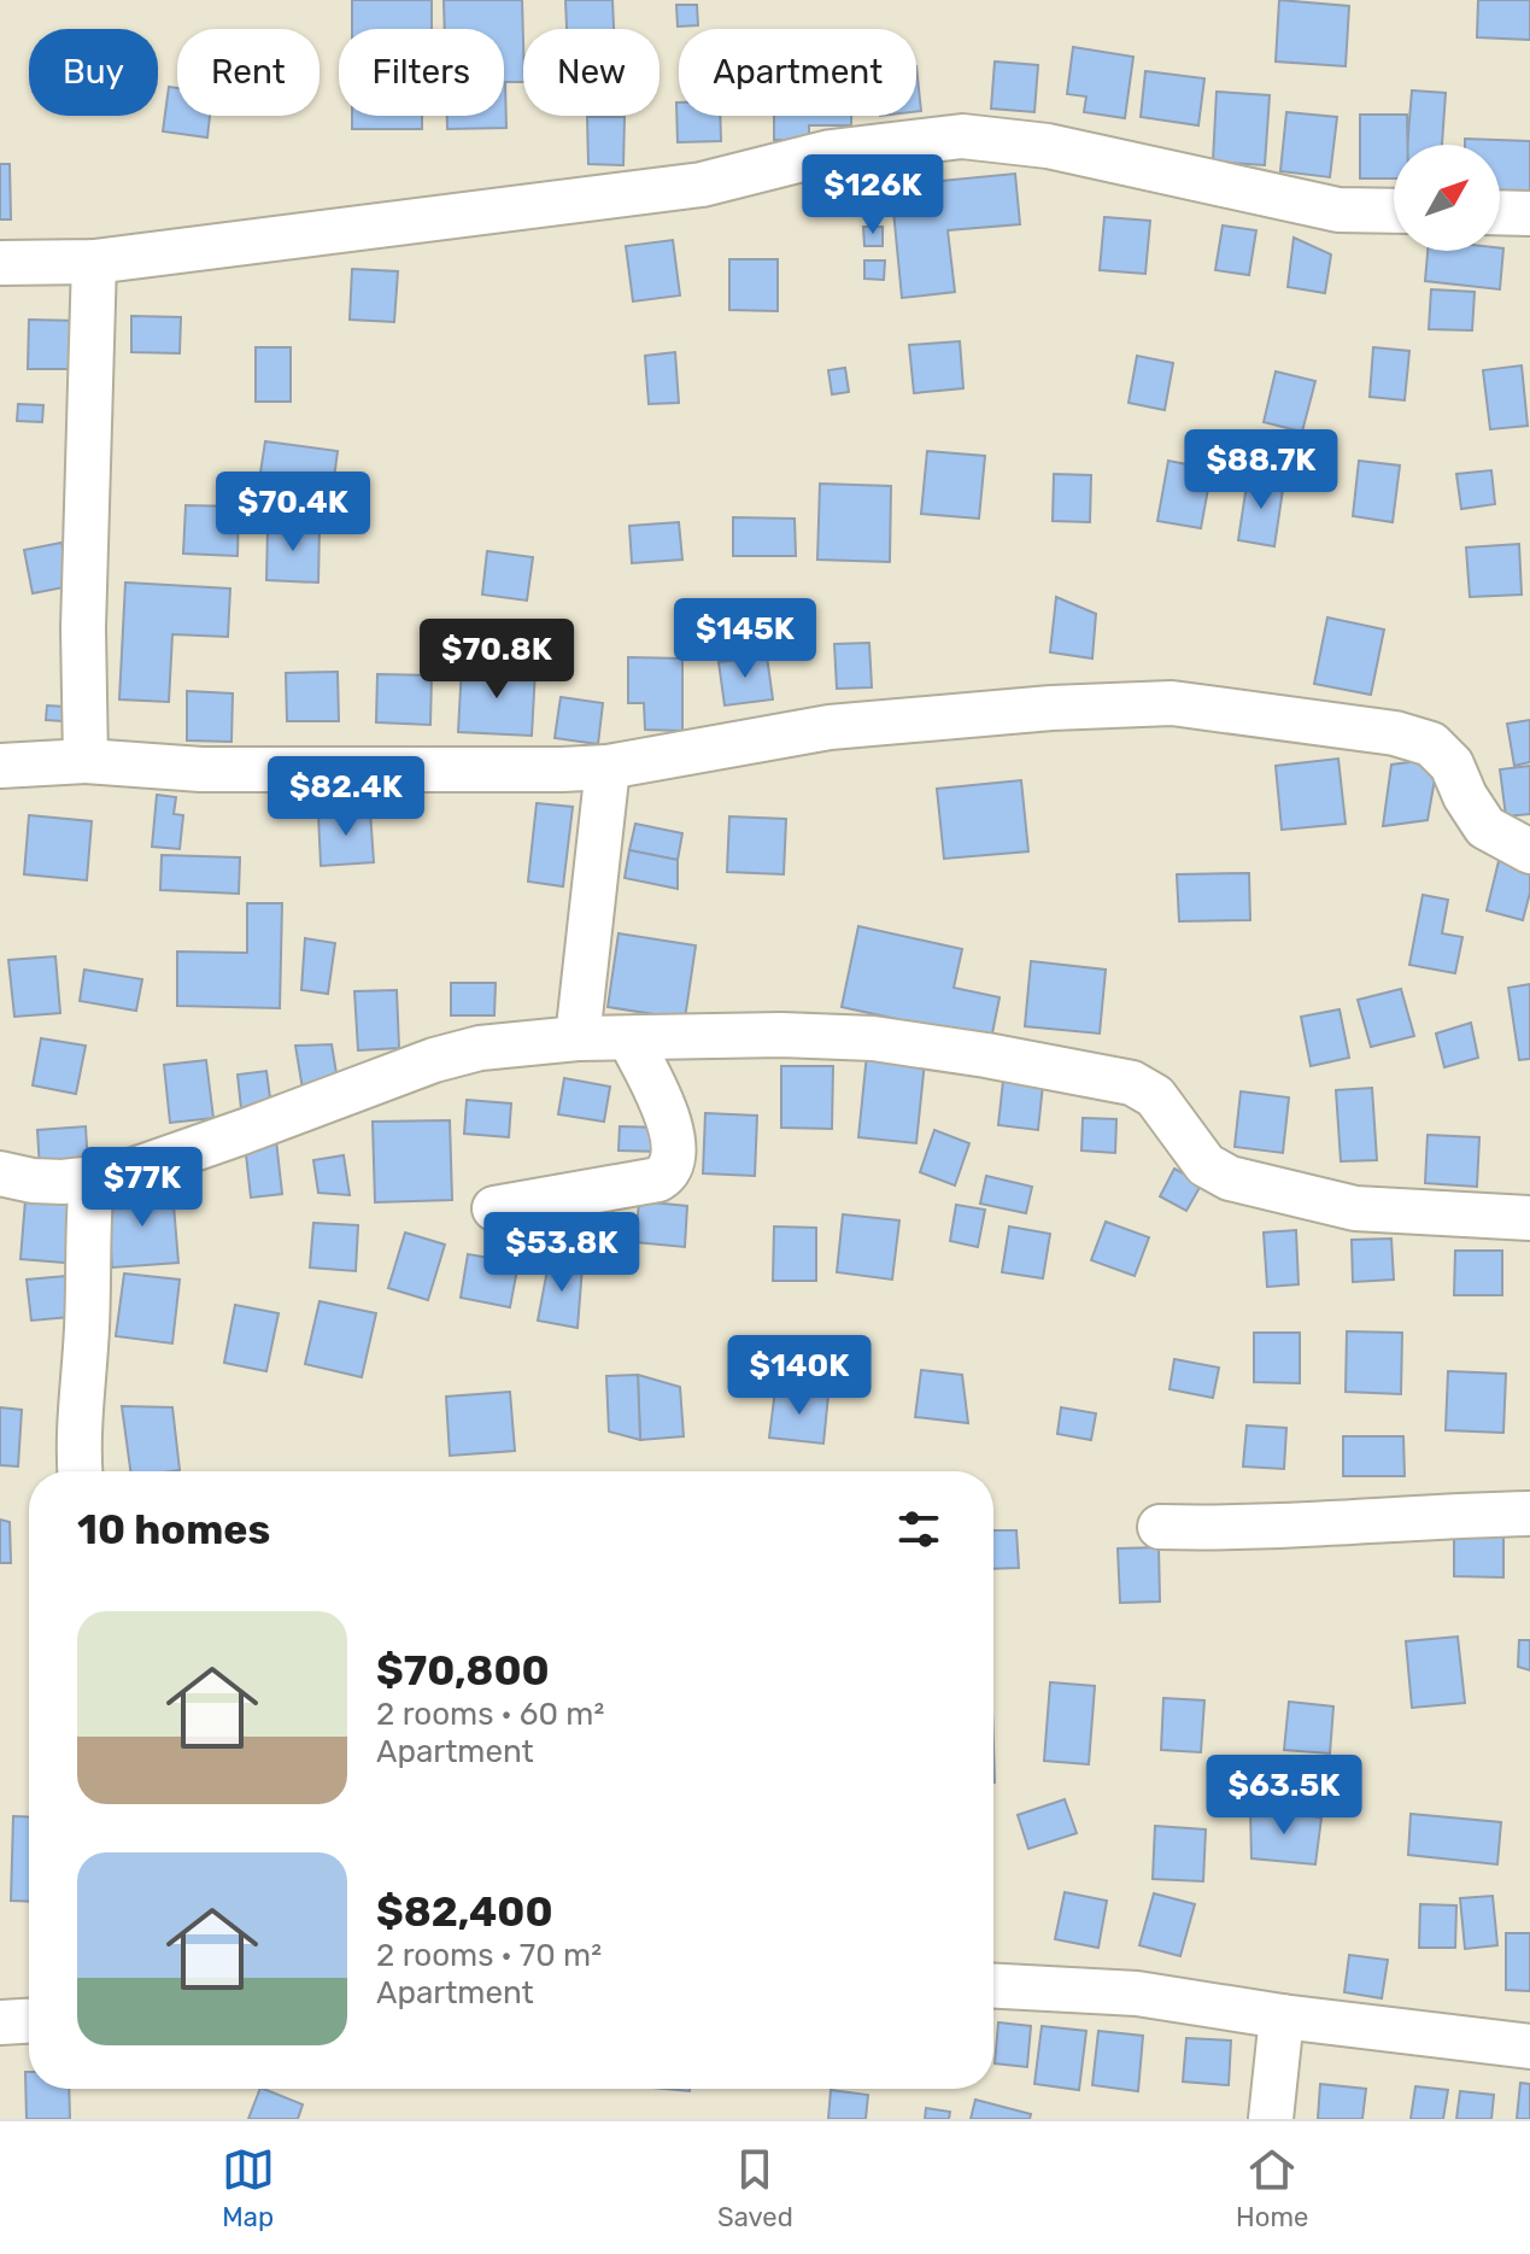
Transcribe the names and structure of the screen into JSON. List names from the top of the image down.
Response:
{
  "north": "top right",
  "page": {
    "chip": [
      "Buy",
      "Rent",
      "Filters",
      "New",
      "Apartment"
    ],
    "price": [
      "$126K",
      "$88.7K",
      "$70.4K",
      "$145K",
      "$70.8K",
      "$82.4K",
      "$77K",
      "$53.8K",
      "$140K",
      "$63.5K"
    ],
    "heading": "10 homes",
    "list": [
      {
        "name": "$70,800",
        "note": "2 rooms · 60 m² · Apartment"
      },
      {
        "name": "$82,400",
        "note": "2 rooms · 70 m² · Apartment"
      }
    ],
    "tabs": ["Map", "Saved", "Home"]
  }
}
